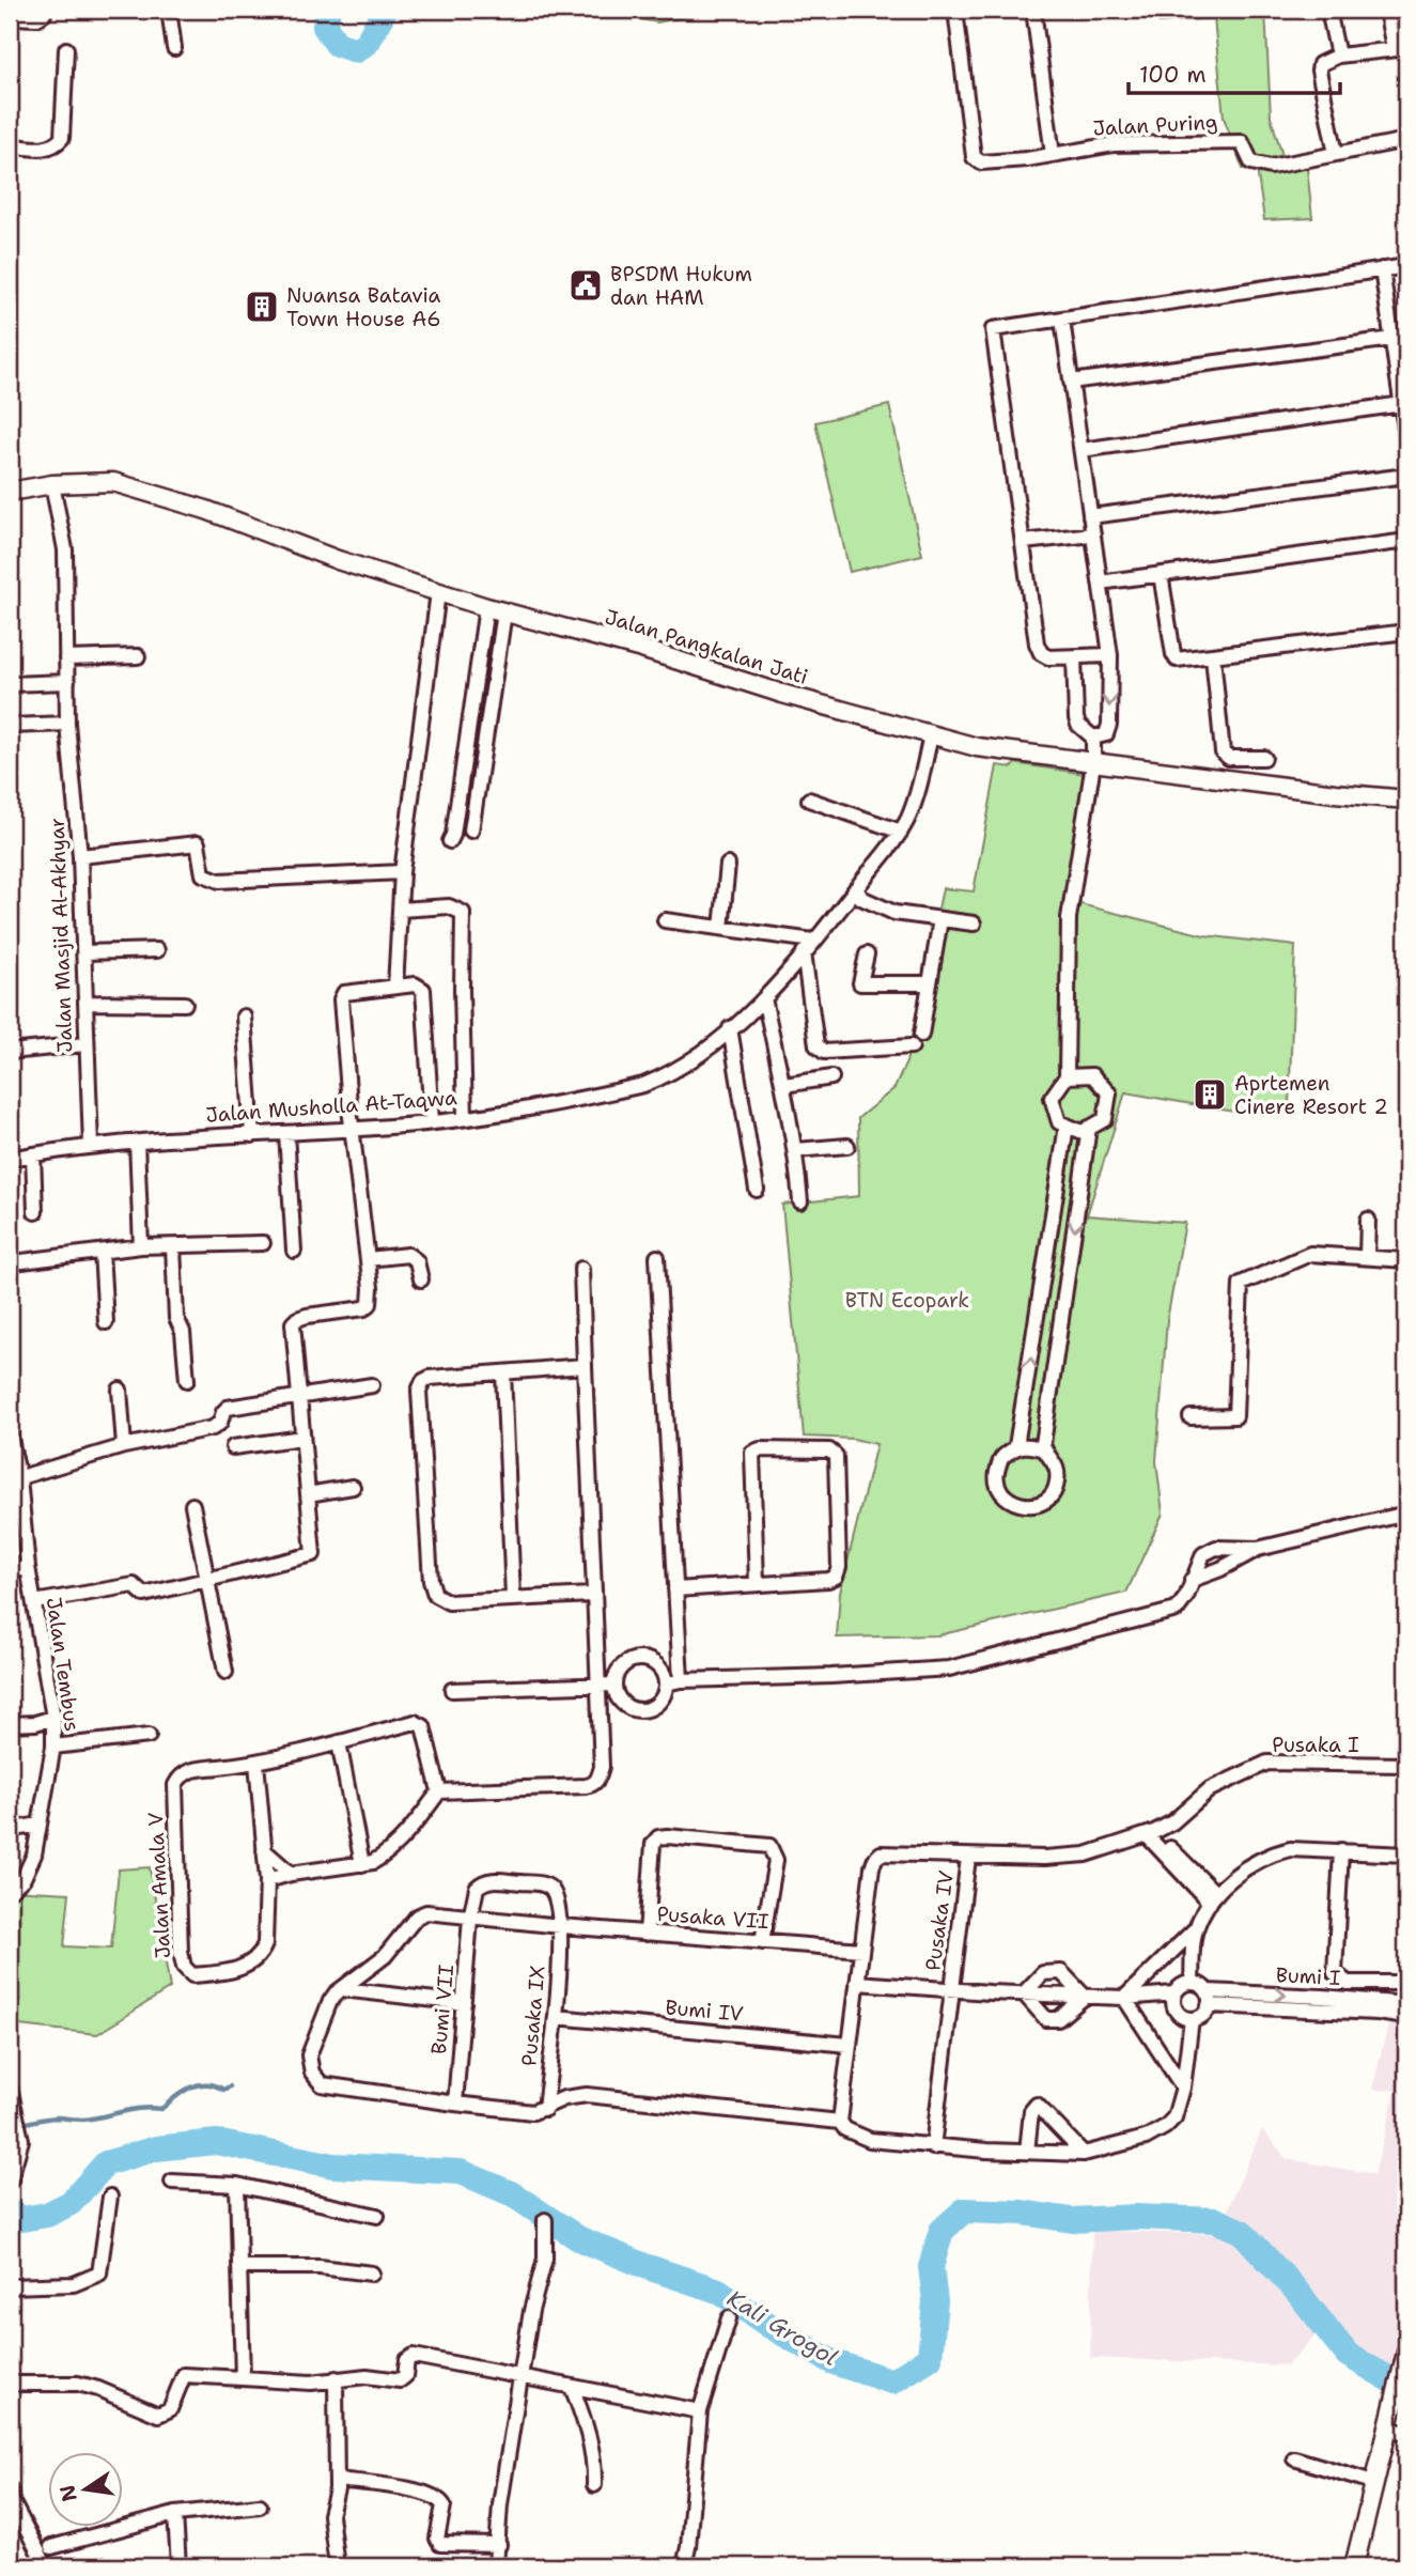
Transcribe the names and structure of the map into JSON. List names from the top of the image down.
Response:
{
  "streets": {
    "main road": ["Jalan Pangkalan Jati"],
    "street": [
      "Jalan Puring",
      "Jalan Masjid Al-Akhyar",
      "Jalan Musholla At-Taqwa",
      "Jalan Tembus",
      "Pusaka I",
      "Jalan Amala V",
      "Pusaka VII",
      "Pusaka IV",
      "Bumi I",
      "Bumi VII",
      "Bumi IV",
      "Pusaka IX"
    ]
  },
  "crossings": [
    ["Jalan Pangkalan Jati", "Jalan Masjid Al-Akhyar"],
    ["Jalan Pangkalan Jati", "Jalan Musholla At-Taqwa"],
    ["Jalan Masjid Al-Akhyar", "Jalan Musholla At-Taqwa"],
    ["Pusaka I", "Pusaka VII"],
    ["Pusaka I", "Pusaka IV"],
    ["Pusaka VII", "Bumi VII"],
    ["Pusaka VII", "Pusaka IX"],
    ["Bumi VII", "Pusaka IX"],
    ["Bumi IV", "Pusaka IX"]
  ],
  "water": ["Kali Grogol"],
  "parks": ["BTN Ecopark"],
  "places": {
    "public building": ["BPSDM Hukum dan HAM"],
    "building": ["Nuansa Batavia Town House A6", "Aprtemen Cinere Resort 2"]
  },
  "scale_bar": "100 m",
  "north": "left"
}
